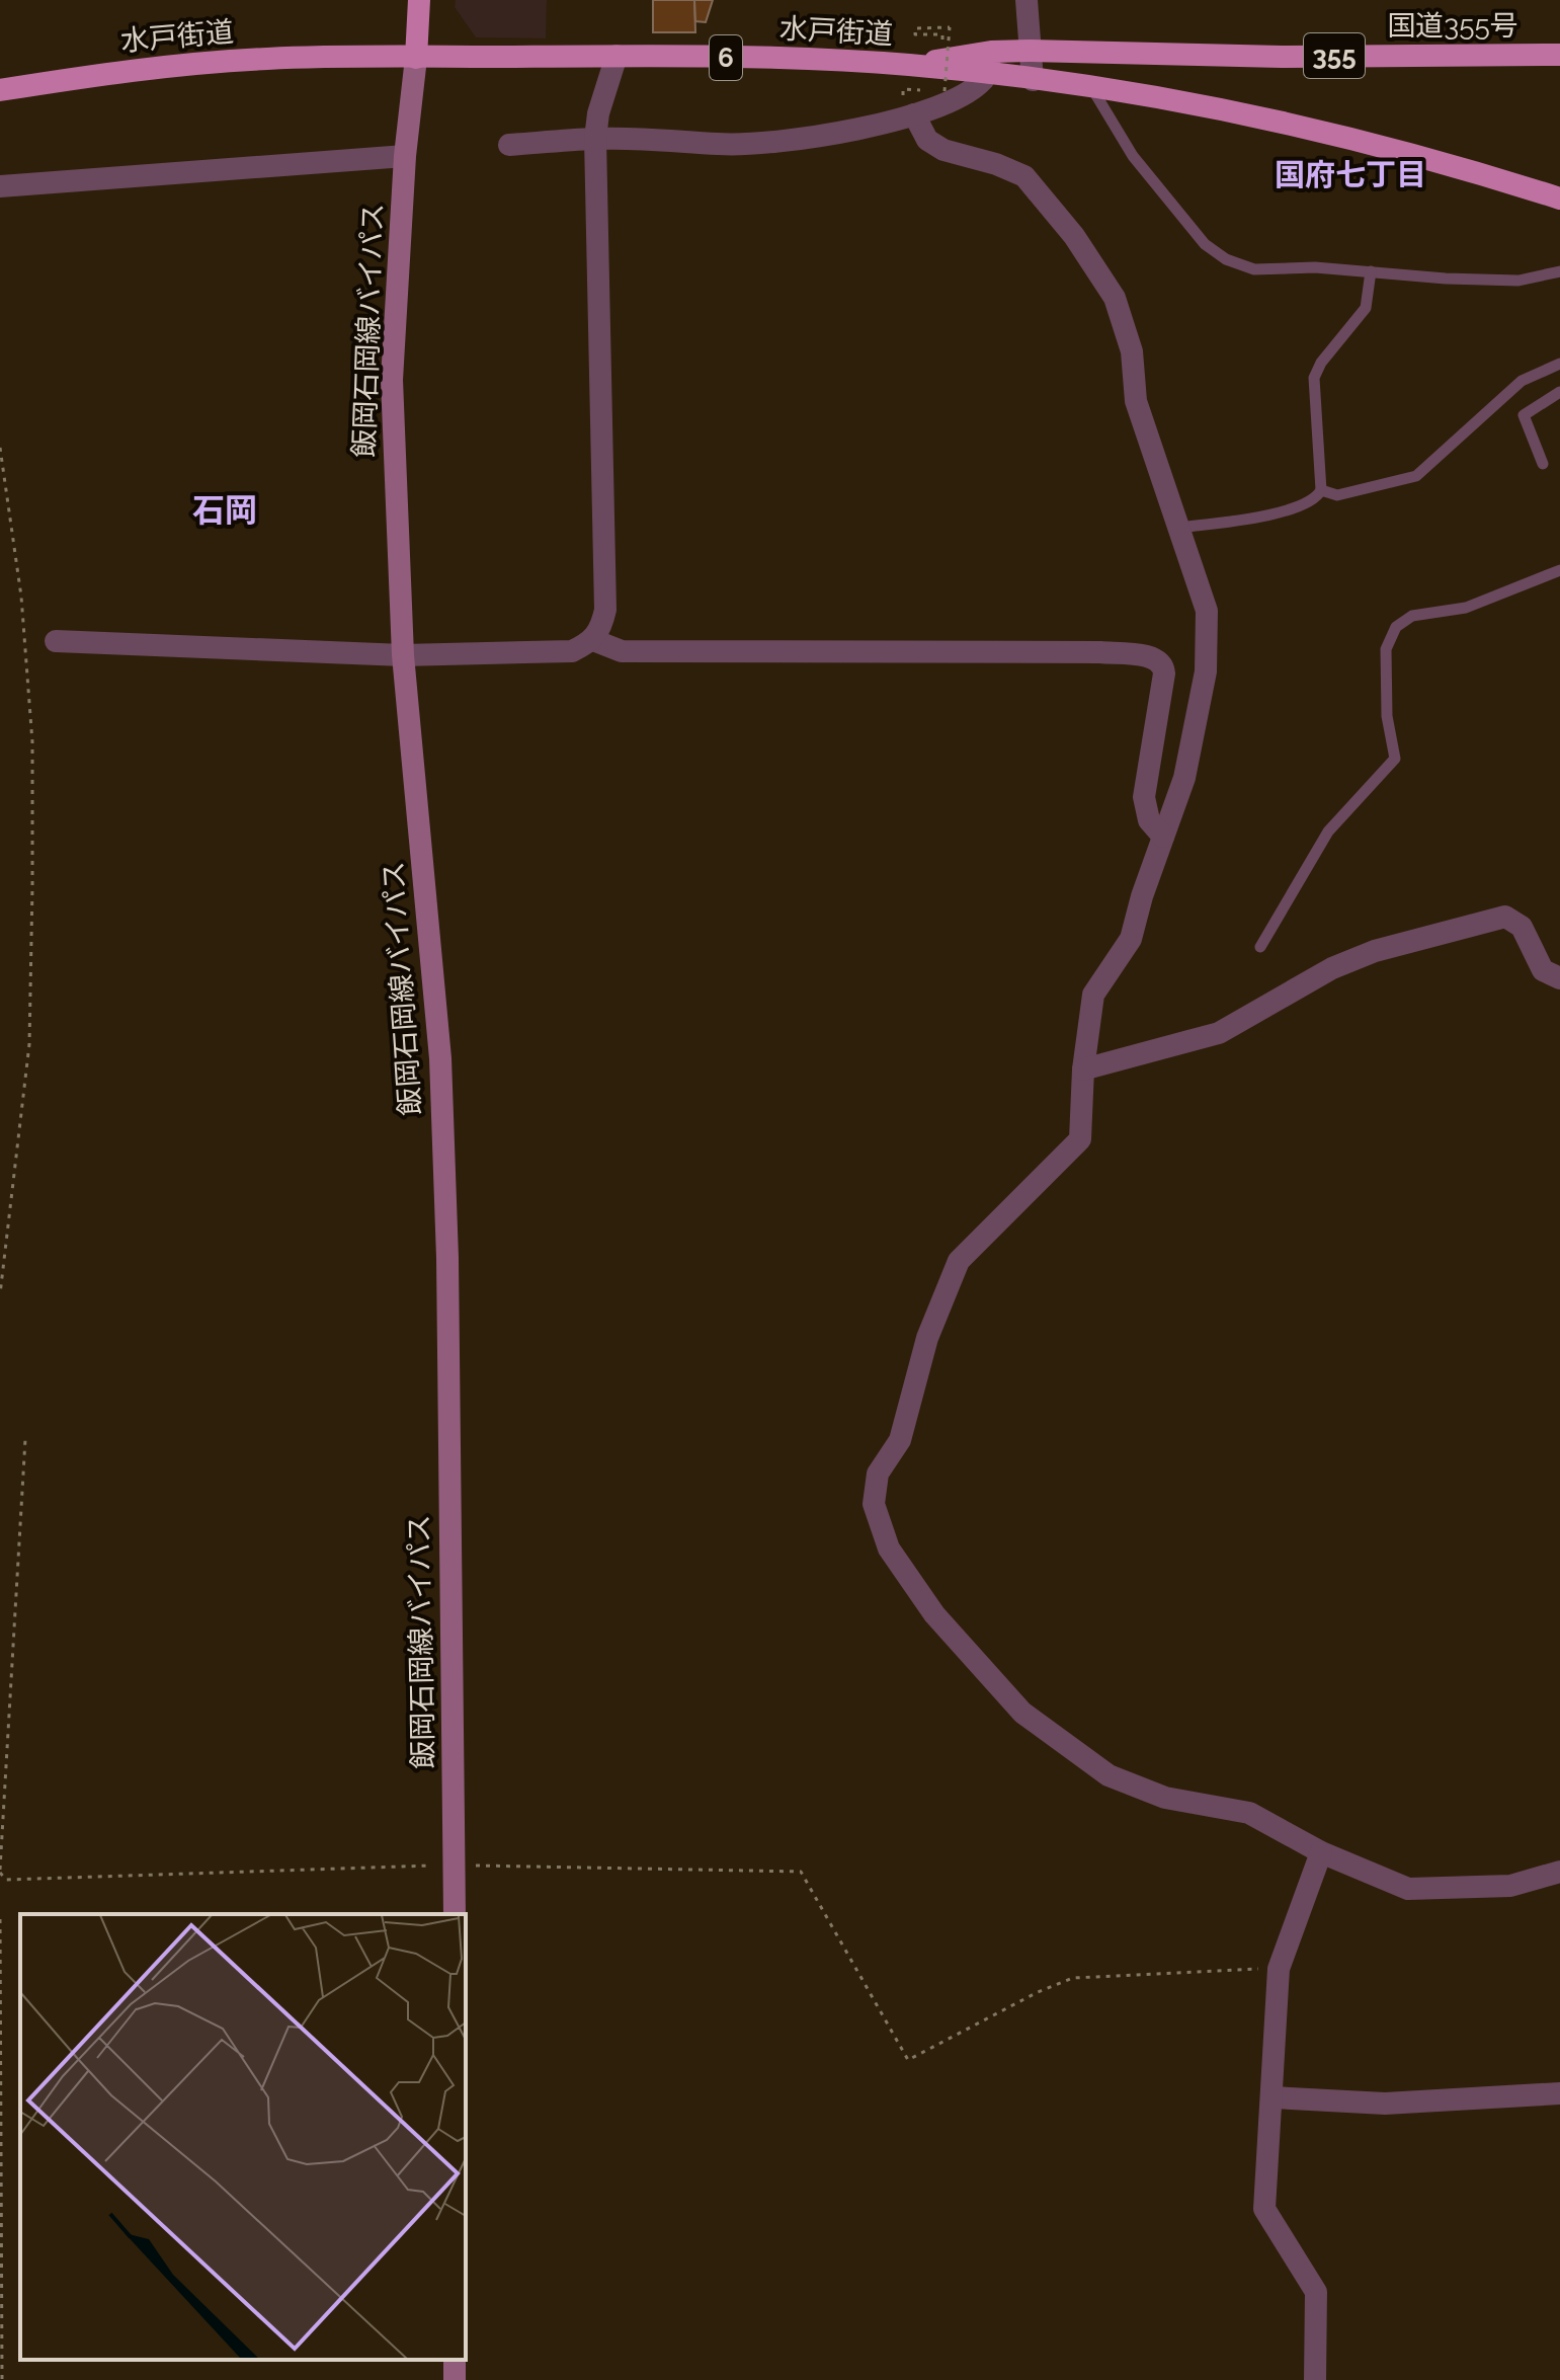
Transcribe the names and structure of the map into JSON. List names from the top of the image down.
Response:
{
  "streets": {
    "highway": [
      "国道355号",
      "水戸街道",
      "355",
      "6"
    ],
    "main road": ["飯岡石岡線バイパス"]
  },
  "crossings": [
    ["国道355号", "水戸街道"],
    ["水戸街道", "飯岡石岡線バイパス"]
  ],
  "districts": ["国府七丁目", "石岡"]
}
